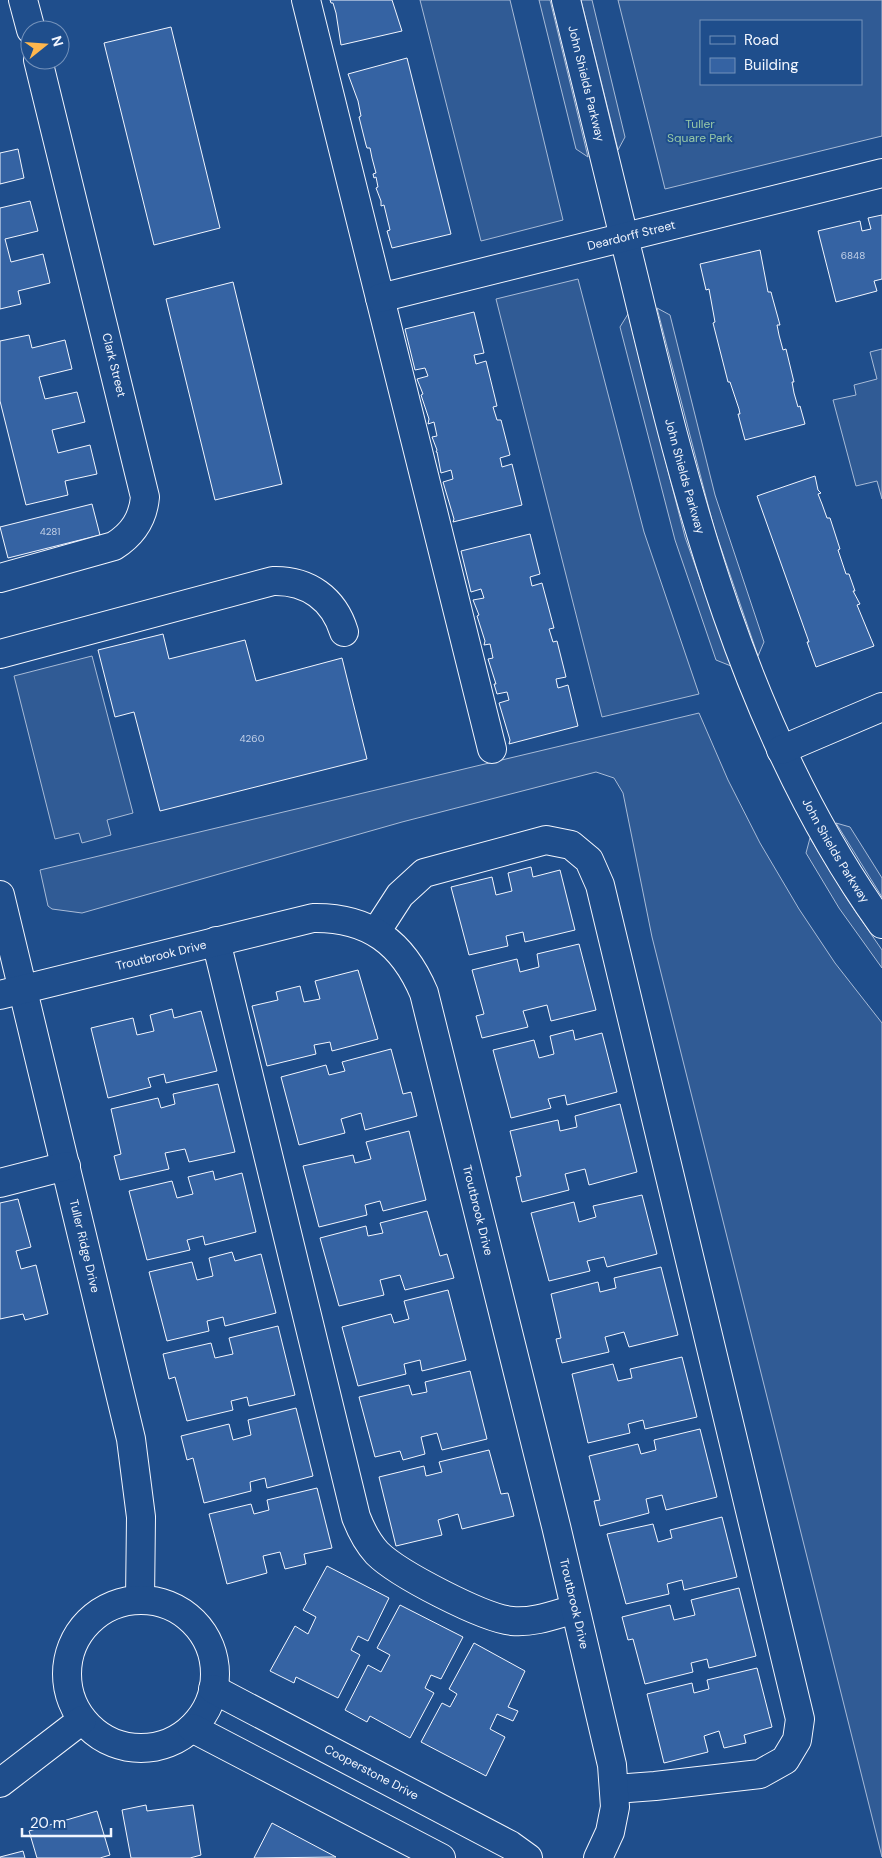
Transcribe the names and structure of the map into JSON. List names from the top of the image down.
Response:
{
  "streets": {
    "street": [
      "John Shields Parkway",
      "Deardorff Street",
      "Clark Street",
      "Troutbrook Drive",
      "Tuller Ridge Drive",
      "Cooperstone Drive"
    ]
  },
  "crossings": [
    ["John Shields Parkway", "Deardorff Street"],
    ["Troutbrook Drive", "Tuller Ridge Drive"],
    ["Tuller Ridge Drive", "Cooperstone Drive"]
  ],
  "parks": ["Tuller Square Park"],
  "house_numbers": ["6848", "4281", "4260"],
  "legend": ["Road", "Building"],
  "scale_bar": "20 m",
  "north": "right"
}
